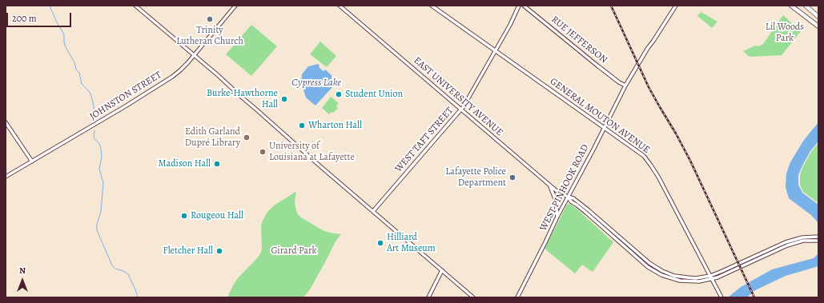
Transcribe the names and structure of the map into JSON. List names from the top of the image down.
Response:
{
  "streets": {
    "main road": [
      "RUE JEFFERSON",
      "JOHNSTON STREET",
      "EAST UNIVERSITY AVENUE",
      "GENERAL MOUTON AVENUE",
      "WEST TAFT STREET",
      "WEST PINHOOK ROAD"
    ]
  },
  "crossings": [
    ["RUE JEFFERSON", "WEST PINHOOK ROAD"],
    ["EAST UNIVERSITY AVENUE", "GENERAL MOUTON AVENUE"],
    ["EAST UNIVERSITY AVENUE", "WEST TAFT STREET"],
    ["EAST UNIVERSITY AVENUE", "WEST PINHOOK ROAD"],
    ["GENERAL MOUTON AVENUE", "WEST TAFT STREET"],
    ["GENERAL MOUTON AVENUE", "WEST PINHOOK ROAD"]
  ],
  "water": ["Cypress Lake"],
  "parks": ["Lil Woods Park", "Girard Park"],
  "places": [
    "Trinity Lutheran Church",
    "Student Union",
    "Burke-Hawthorne Hall",
    "Wharton Hall",
    "Edith Garland Dupré Library",
    "University of Louisiana at Lafayette",
    "Madison Hall",
    "Lafayette Police Department",
    "Rougeou Hall",
    "Hilliard Art Museum",
    "Fletcher Hall"
  ],
  "scale_bar": "200 m",
  "north": "top"
}
